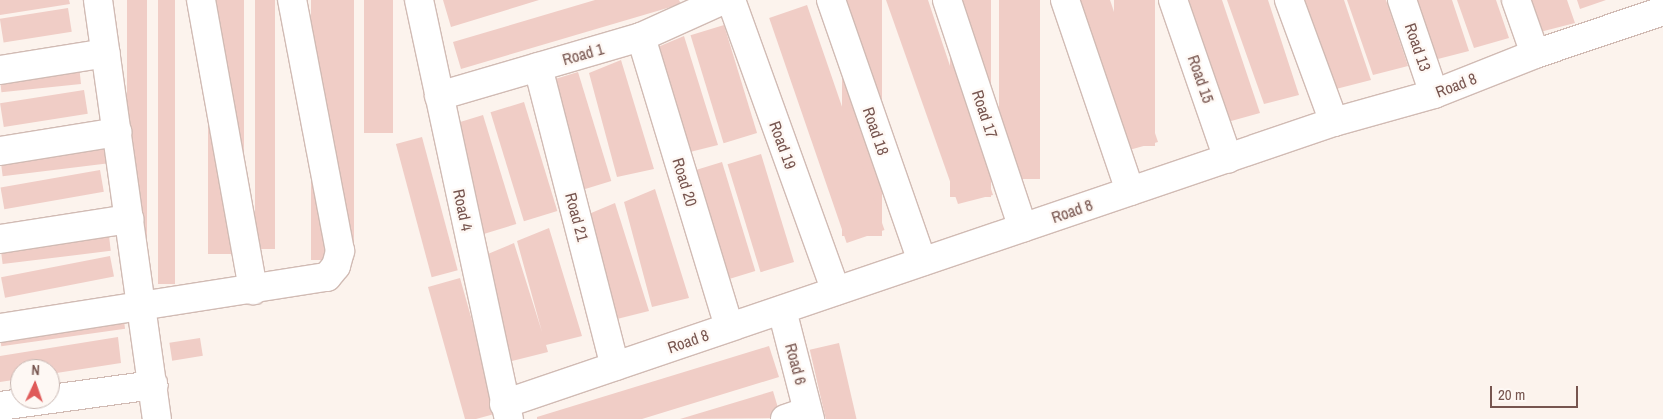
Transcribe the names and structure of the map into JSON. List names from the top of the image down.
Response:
{
  "streets": {
    "street": [
      "Road 13",
      "Road 1",
      "Road 15",
      "Road 8",
      "Road 17",
      "Road 18",
      "Road 19",
      "Road 20",
      "Road 4",
      "Road 21",
      "Road 6"
    ]
  },
  "crossings": [
    ["Road 13", "Road 8"],
    ["Road 1", "Road 20"],
    ["Road 1", "Road 4"],
    ["Road 1", "Road 21"],
    ["Road 15", "Road 8"],
    ["Road 8", "Road 17"],
    ["Road 8", "Road 18"],
    ["Road 8", "Road 19"],
    ["Road 8", "Road 20"],
    ["Road 8", "Road 4"],
    ["Road 8", "Road 21"],
    ["Road 8", "Road 6"]
  ],
  "scale_bar": "20 m",
  "north": "top"
}
